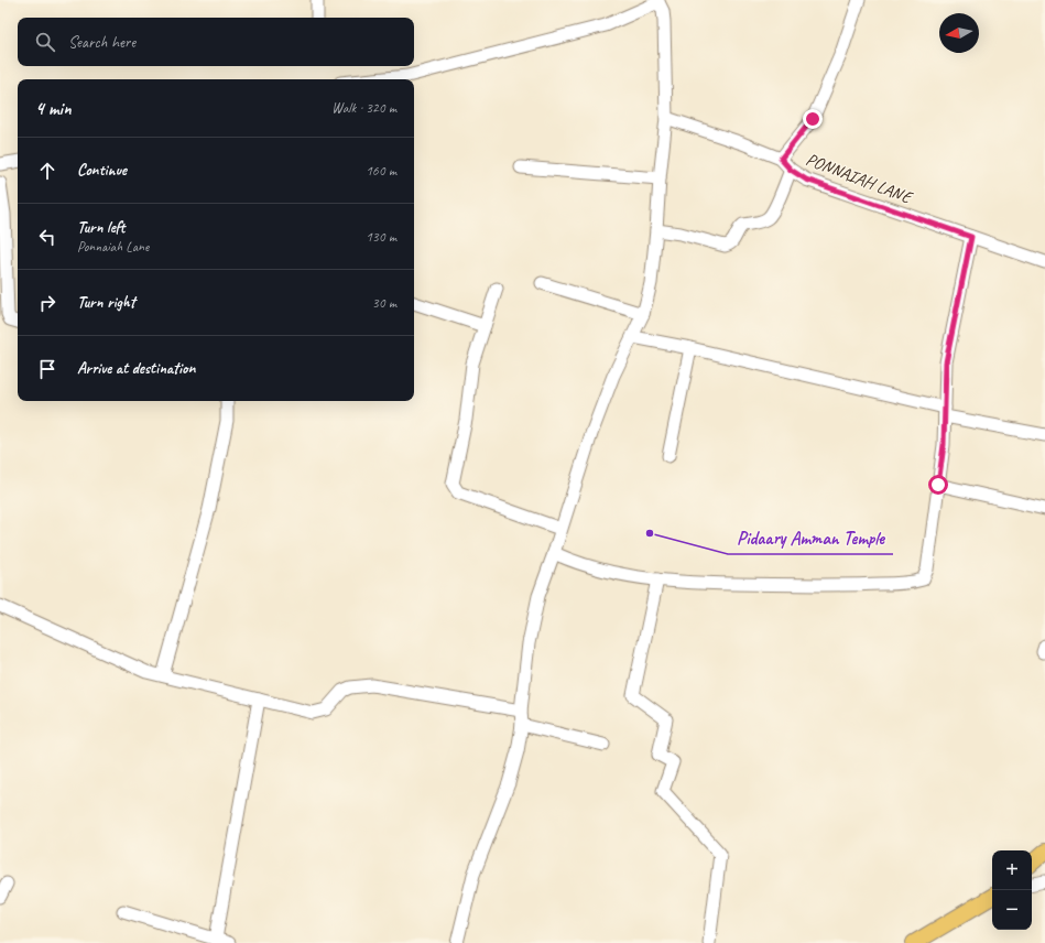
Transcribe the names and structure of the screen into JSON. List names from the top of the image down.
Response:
{
  "streets": {
    "street": ["PONNAIAH LANE"]
  },
  "places": ["Pidaary Amman Temple"],
  "north": "left",
  "page": {
    "search": "Search here",
    "heading": ["4 min", "Walk · 320 m"],
    "list": [
      ["Continue", "160 m"],
      ["Turn left", "Ponnaiah Lane", "130 m"],
      ["Turn right", "30 m"],
      "Arrive at destination"
    ],
    "map_buttons": ["+", "−"]
  }
}
